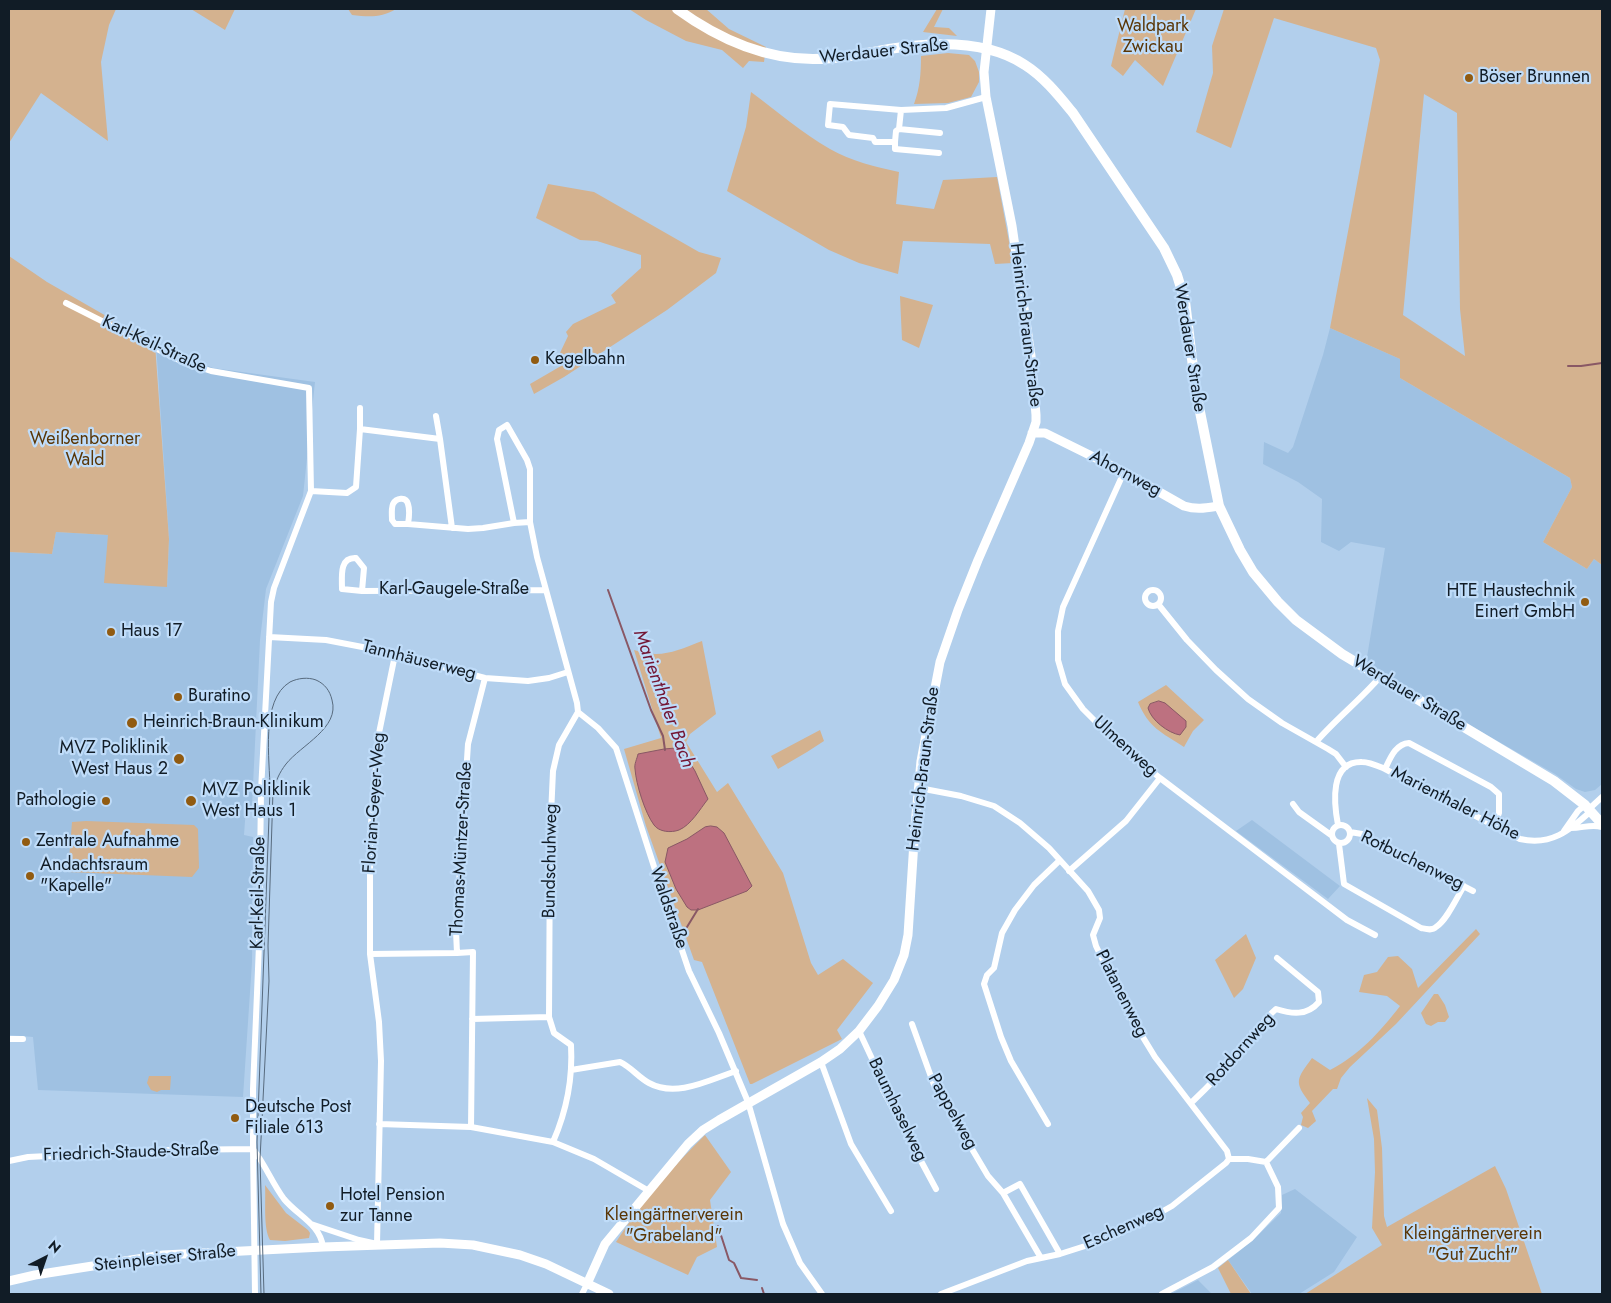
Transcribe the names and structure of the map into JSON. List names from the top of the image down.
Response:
{
  "streets": {
    "main road": ["Werdauer Straße"],
    "street": [
      "Heinrich-Braun-Straße",
      "Karl-Keil-Straße",
      "Ahornweg",
      "Karl-Gaugele-Straße",
      "Tannhäuserweg",
      "Ulmenweg",
      "Florian-Geyer-Weg",
      "Marienthaler Höhe",
      "Thomas-Müntzer-Straße",
      "Bundschuhweg",
      "Rotbuchenweg",
      "Waldstraße",
      "Platanenweg",
      "Rotdornweg",
      "Baumhaselweg",
      "Pappelweg",
      "Friedrich-Staude-Straße",
      "Eschenweg",
      "Steinpleiser Straße"
    ]
  },
  "crossings": [
    ["Werdauer Straße", "Heinrich-Braun-Straße"],
    ["Werdauer Straße", "Ahornweg"],
    ["Werdauer Straße", "Marienthaler Höhe"],
    ["Heinrich-Braun-Straße", "Ahornweg"],
    ["Heinrich-Braun-Straße", "Waldstraße"],
    ["Heinrich-Braun-Straße", "Platanenweg"],
    ["Heinrich-Braun-Straße", "Baumhaselweg"],
    ["Karl-Keil-Straße", "Tannhäuserweg"],
    ["Karl-Keil-Straße", "Friedrich-Staude-Straße"],
    ["Karl-Keil-Straße", "Steinpleiser Straße"],
    ["Ahornweg", "Ulmenweg"],
    ["Tannhäuserweg", "Florian-Geyer-Weg"],
    ["Tannhäuserweg", "Thomas-Müntzer-Straße"],
    ["Bundschuhweg", "Waldstraße"],
    ["Platanenweg", "Rotdornweg"],
    ["Platanenweg", "Eschenweg"],
    ["Pappelweg", "Eschenweg"]
  ],
  "water": ["Marienthaler Bach"],
  "parks": [
    "Waldpark Zwickau",
    "Weißenborner Wald",
    "Kleingärtnerverein \"Grabeland\"",
    "Kleingärtnerverein \"Gut Zucht\""
  ],
  "places": [
    "Böser Brunnen",
    "Kegelbahn",
    "HTE Haustechnik Einert GmbH",
    "Haus 17",
    "Buratino",
    "Heinrich-Braun-Klinikum",
    "MVZ Poliklinik West Haus 2",
    "Pathologie",
    "MVZ Poliklinik West Haus 1",
    "Zentrale Aufnahme",
    "Andachtsraum \"Kapelle\"",
    "Deutsche Post Filiale 613",
    "Hotel Pension zur Tanne"
  ],
  "north": "top right"
}
